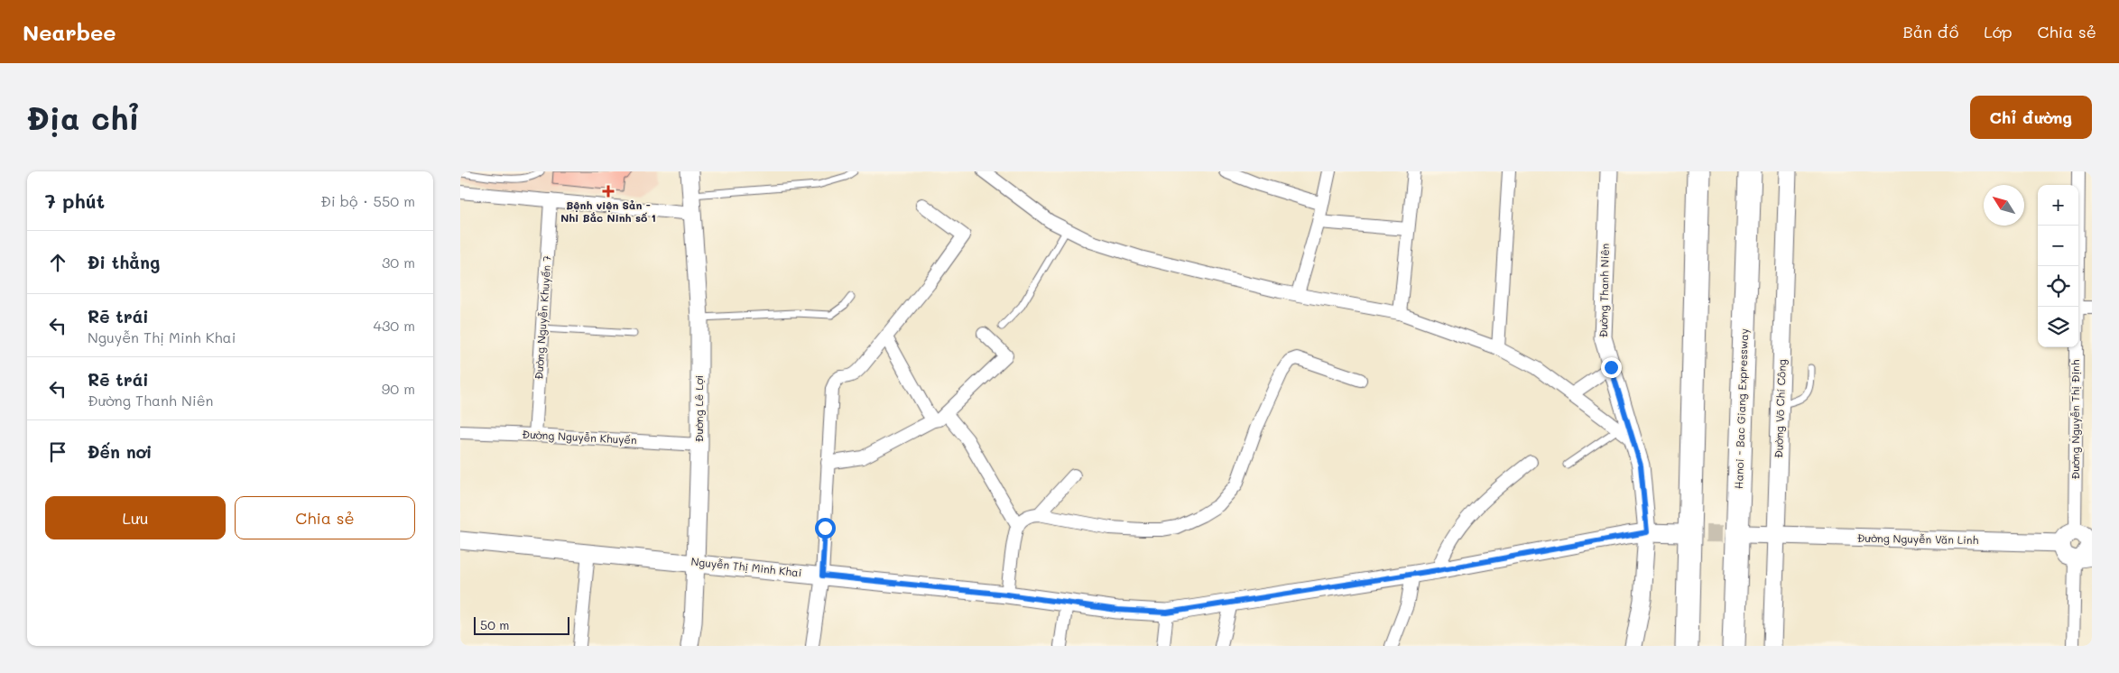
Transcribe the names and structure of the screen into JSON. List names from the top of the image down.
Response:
{
  "streets": {
    "highway": ["Hanoi - Bac Giang Expressway"],
    "street": [
      "Đường Thanh Niên",
      "Đường Nguyễn Khuyến 7",
      "Đường Lê Lợi",
      "Đường Võ Chí Công",
      "Đường Nguyễn Thị Định",
      "Đường Nguyễn Khuyến",
      "Đường Nguyễn Văn Linh",
      "Nguyễn Thị Minh Khai"
    ]
  },
  "crossings": [
    ["Đường Thanh Niên", "Nguyễn Thị Minh Khai"],
    ["Đường Nguyễn Khuyến 7", "Đường Nguyễn Khuyến"],
    ["Đường Lê Lợi", "Đường Nguyễn Khuyến"],
    ["Đường Lê Lợi", "Nguyễn Thị Minh Khai"],
    ["Đường Võ Chí Công", "Đường Nguyễn Văn Linh"],
    ["Đường Nguyễn Thị Định", "Đường Nguyễn Văn Linh"]
  ],
  "places": {
    "health": ["Bệnh viện Sản - Nhi Bắc Ninh số 1"]
  },
  "scale_bar": "50 m",
  "north": "top left",
  "page": {
    "header": "Nearbee",
    "nav": ["Bản đồ", "Lớp", "Chia sẻ"],
    "buttons": [
      "Chỉ đường",
      ["Lưu", "Chia sẻ"]
    ],
    "title": "Địa chỉ",
    "heading": ["7 phút", "Đi bộ · 550 m"],
    "map_buttons": ["+", "−"],
    "list": [
      ["Đi thẳng", "30 m"],
      ["Rẽ trái", "Nguyễn Thị Minh Khai", "430 m"],
      ["Rẽ trái", "Đường Thanh Niên", "90 m"],
      "Đến nơi"
    ],
    "scale": "50 m"
  }
}
